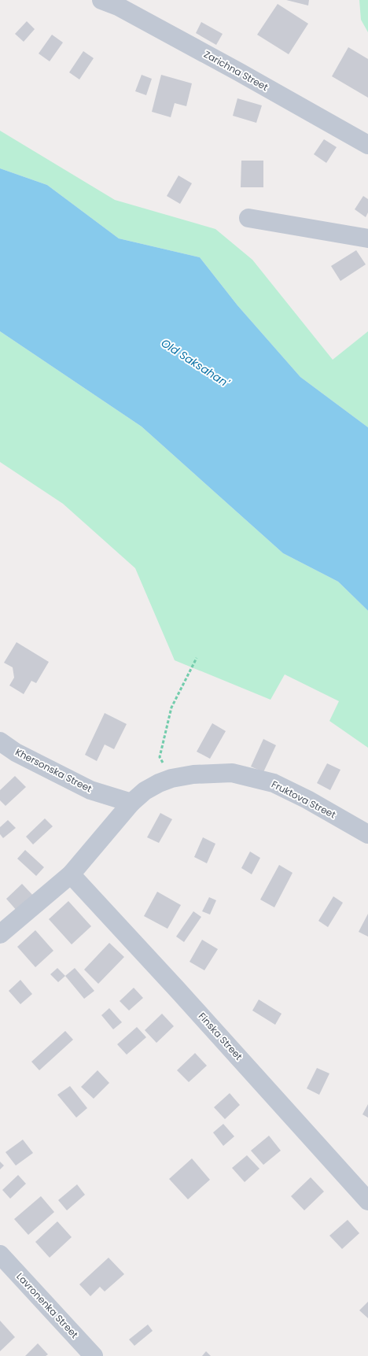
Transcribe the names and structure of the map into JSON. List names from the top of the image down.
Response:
{
  "streets": {
    "street": [
      "Zarichna Street",
      "Khersonska Street",
      "Fruktova Street",
      "Finska Street",
      "Lavronenka Street"
    ]
  },
  "crossings": [
    ["Khersonska Street", "Fruktova Street"]
  ],
  "water": ["Old Saksahan'"]
}
